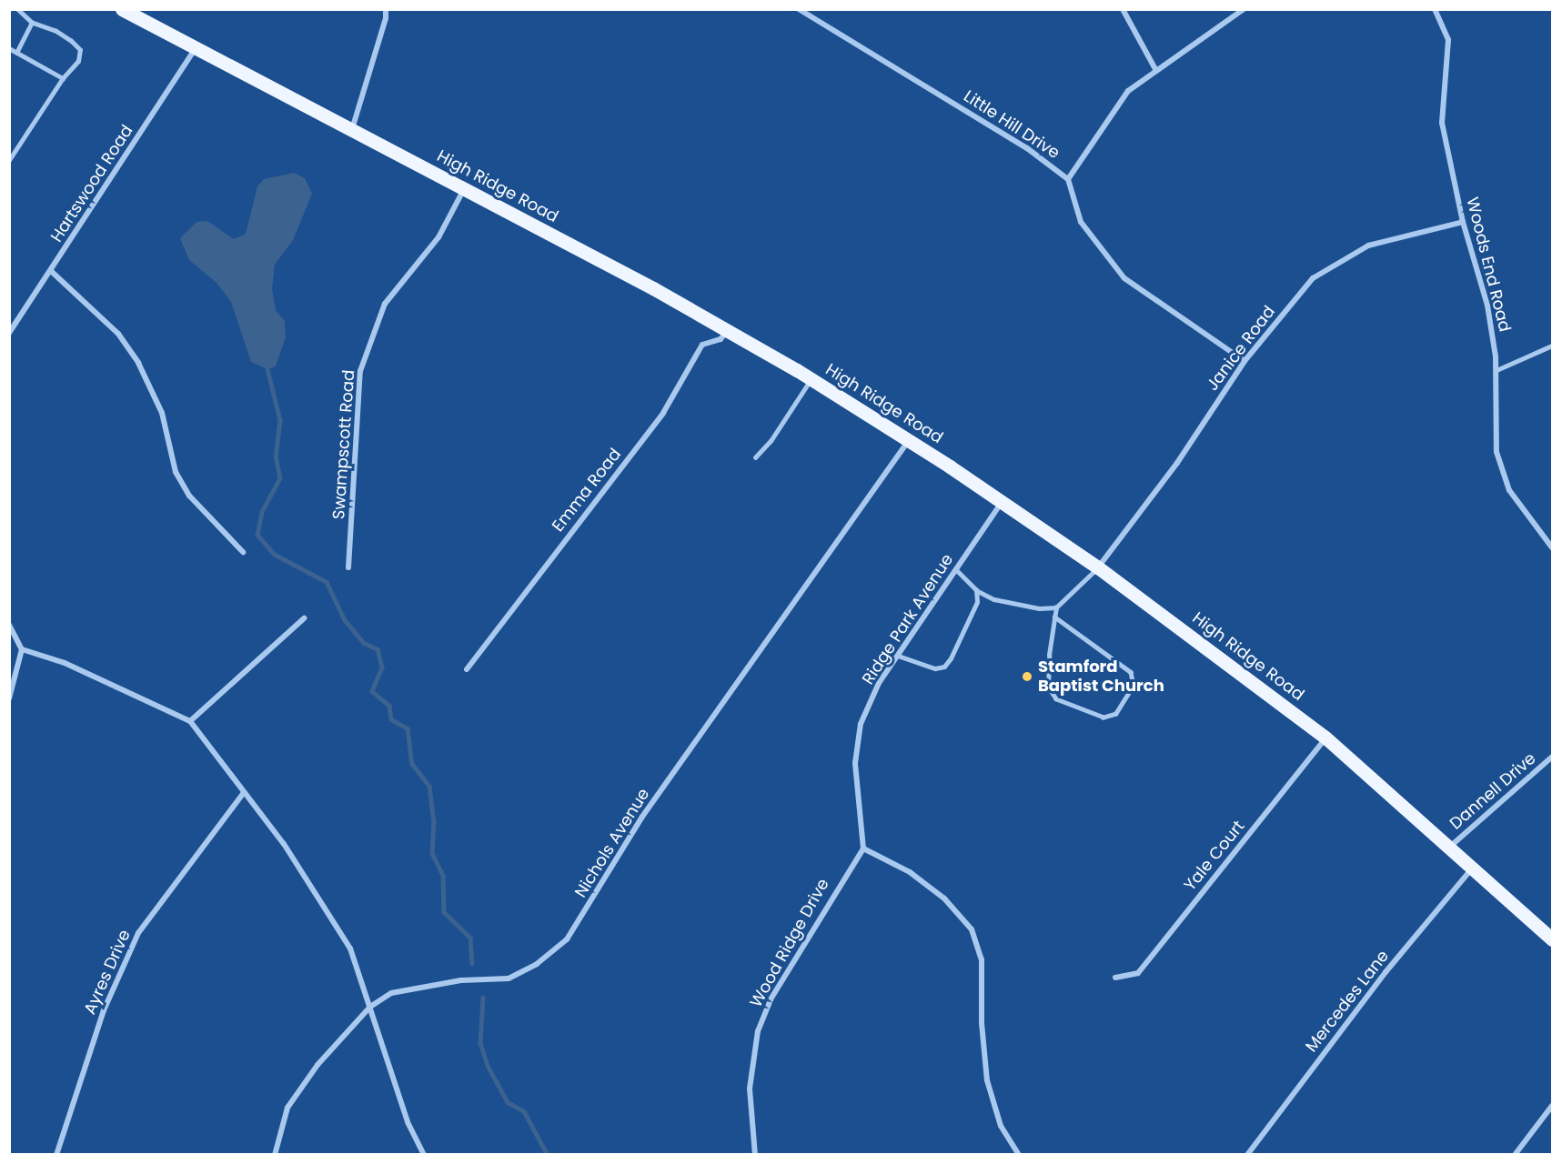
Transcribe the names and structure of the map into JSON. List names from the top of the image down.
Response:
{
  "streets": {
    "main road": ["High Ridge Road"],
    "street": [
      "Little Hill Drive",
      "Hartswood Road",
      "Woods End Road",
      "Janice Road",
      "Swampscott Road",
      "Emma Road",
      "Ridge Park Avenue",
      "Dannell Drive",
      "Nichols Avenue",
      "Yale Court",
      "Wood Ridge Drive",
      "Ayres Drive",
      "Mercedes Lane"
    ]
  },
  "crossings": [
    ["Little Hill Drive", "Janice Road"],
    ["Hartswood Road", "High Ridge Road"],
    ["High Ridge Road", "Janice Road"],
    ["High Ridge Road", "Swampscott Road"],
    ["High Ridge Road", "Emma Road"],
    ["High Ridge Road", "Ridge Park Avenue"],
    ["High Ridge Road", "Dannell Drive"],
    ["High Ridge Road", "Nichols Avenue"],
    ["High Ridge Road", "Yale Court"],
    ["High Ridge Road", "Mercedes Lane"],
    ["Woods End Road", "Janice Road"],
    ["Ridge Park Avenue", "Wood Ridge Drive"]
  ],
  "places": ["Stamford Baptist Church"]
}
